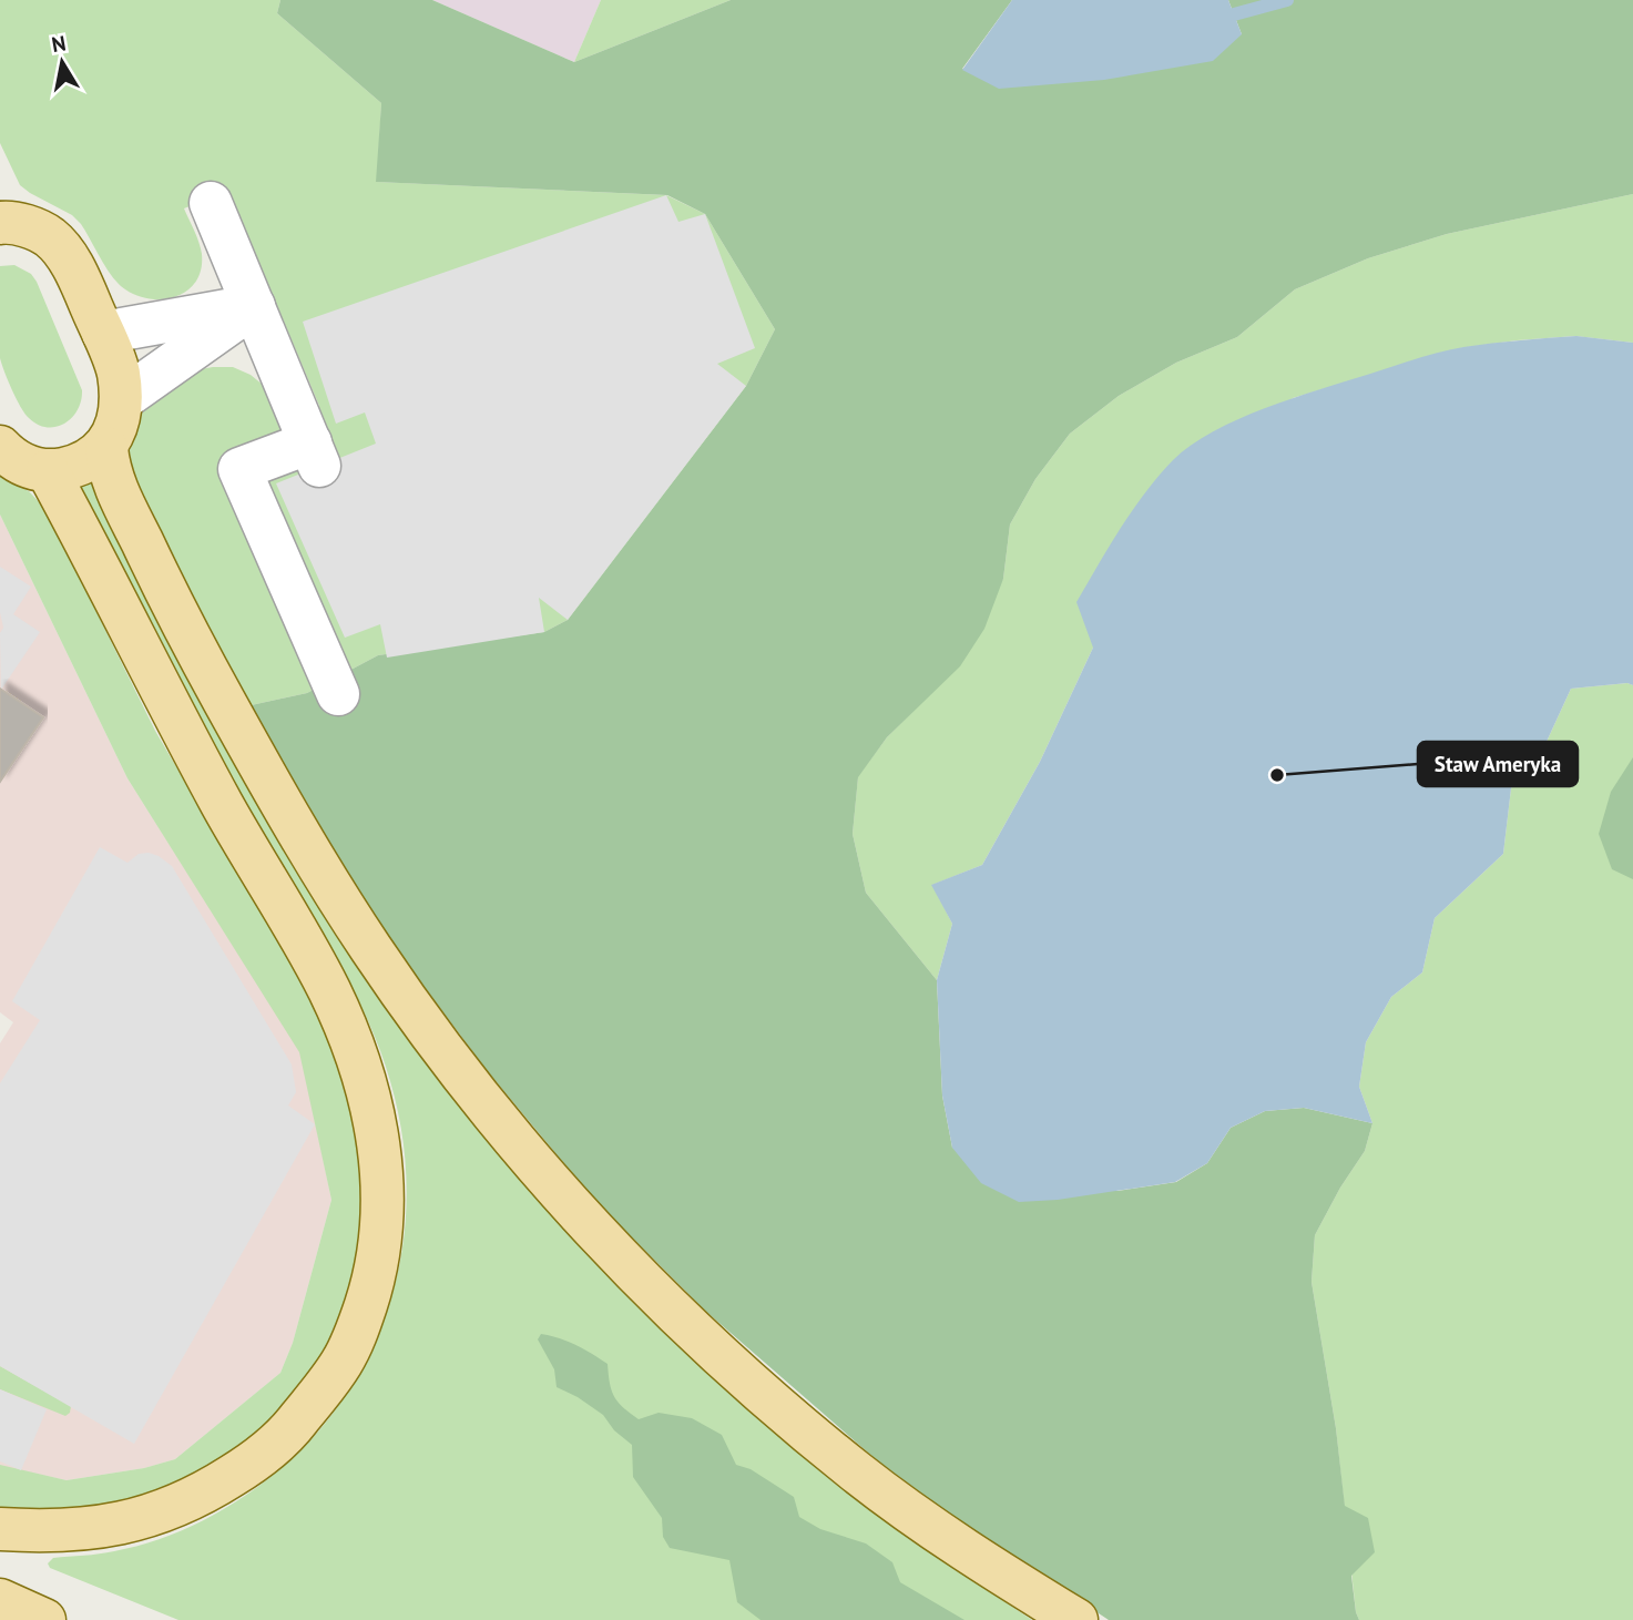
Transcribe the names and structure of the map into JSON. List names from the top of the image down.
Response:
{
  "places": ["Staw Ameryka"],
  "north": "top"
}
